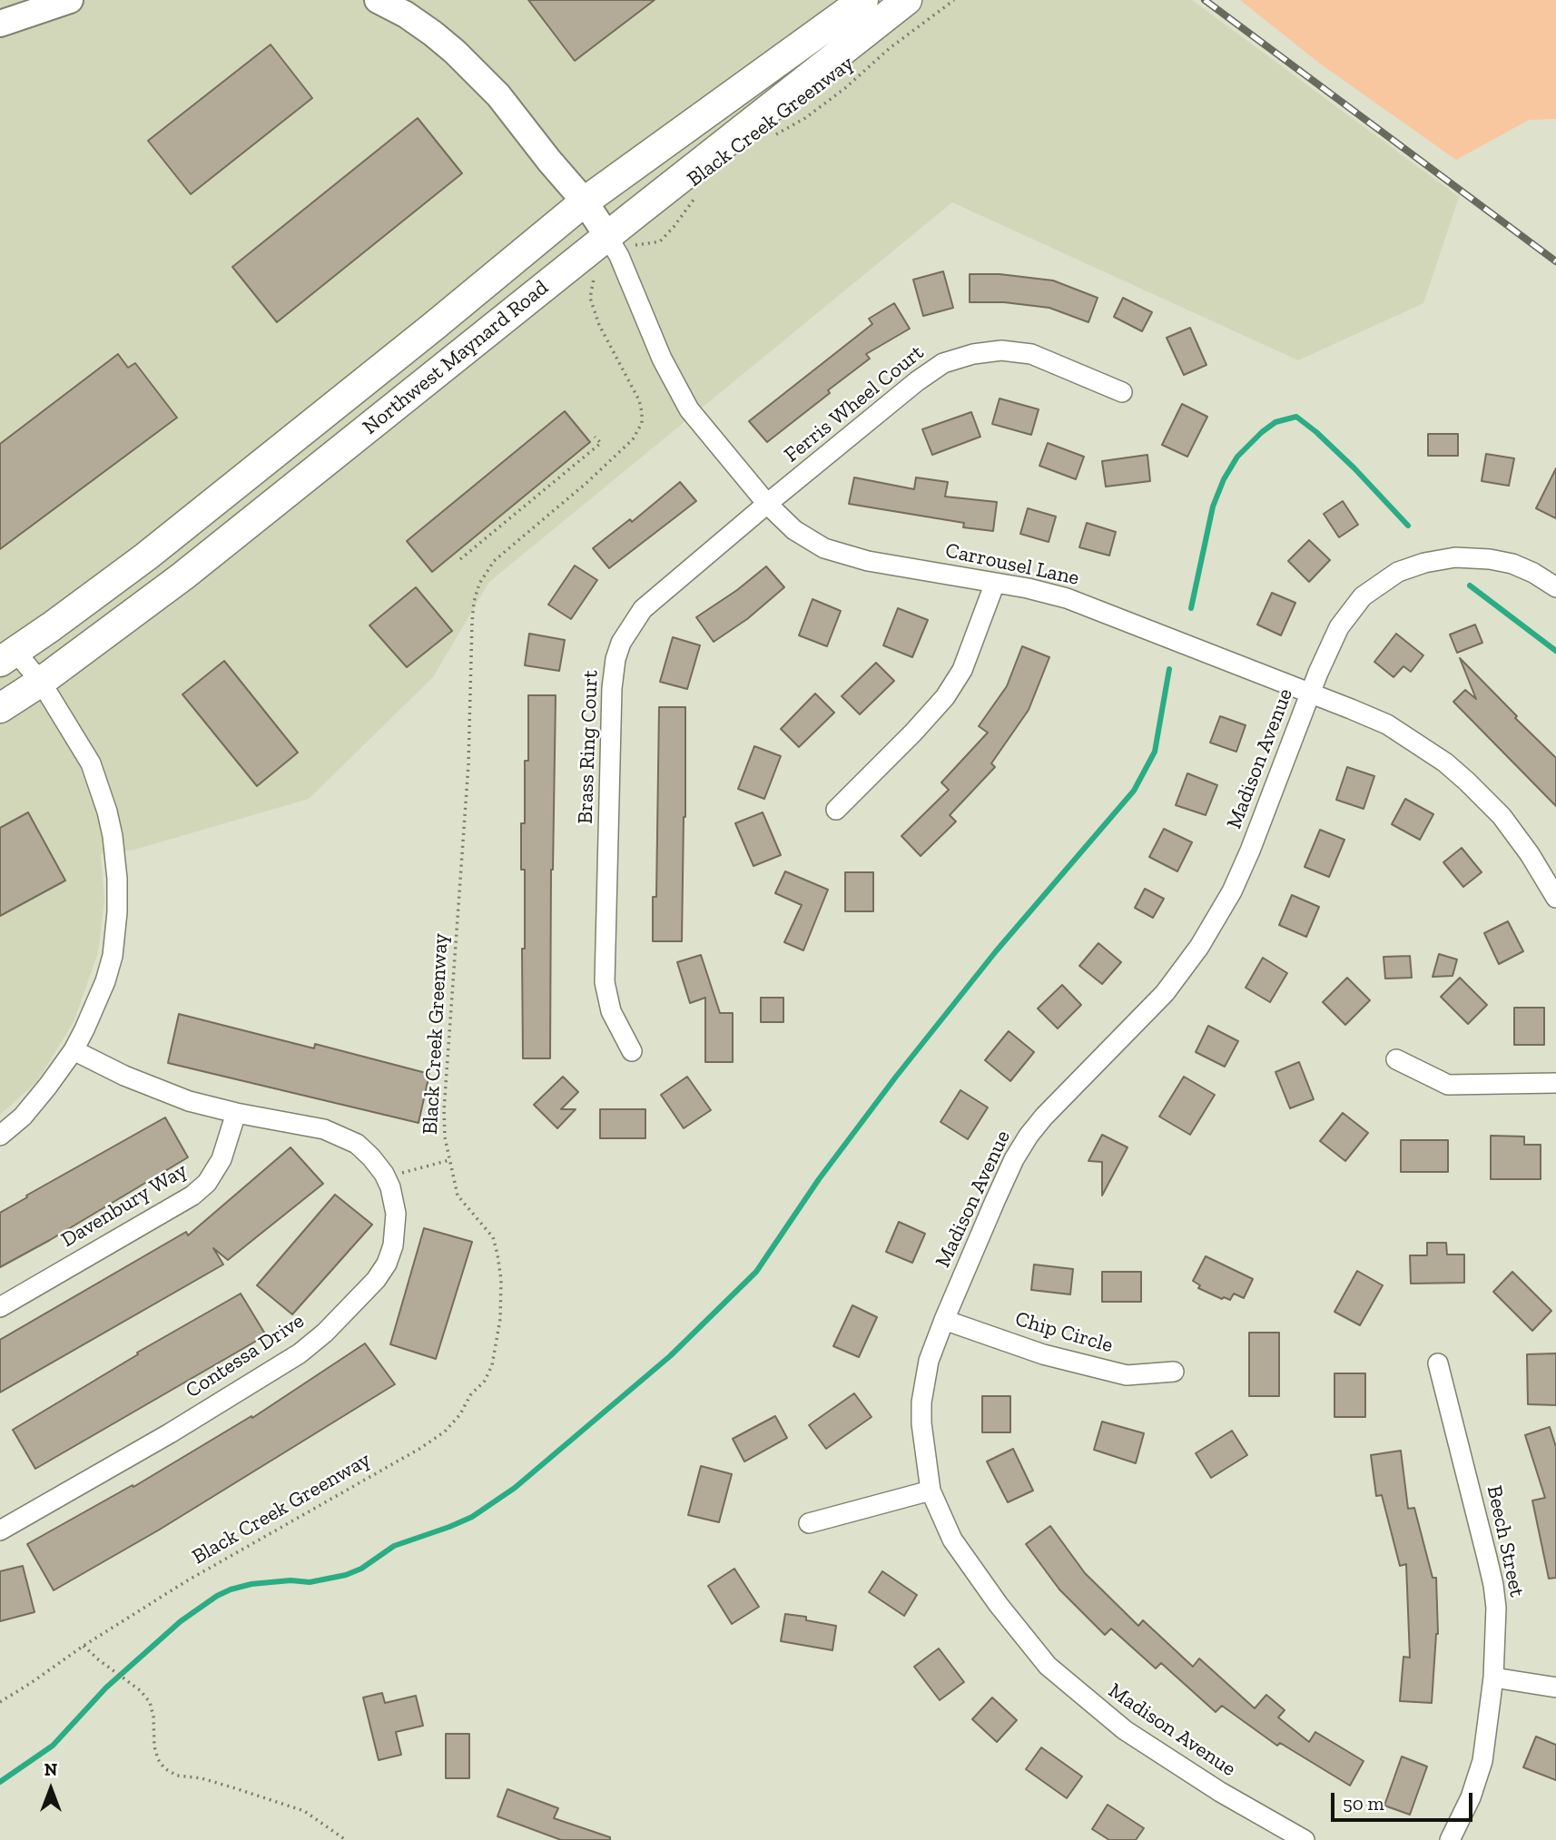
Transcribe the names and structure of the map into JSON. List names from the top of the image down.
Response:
{
  "streets": {
    "main road": ["Northwest Maynard Road"],
    "street": [
      "Ferris Wheel Court",
      "Carrousel Lane",
      "Brass Ring Court",
      "Madison Avenue",
      "Davenbury Way",
      "Chip Circle",
      "Contessa Drive",
      "Beech Street"
    ],
    "path": ["Black Creek Greenway"]
  },
  "crossings": [
    ["Northwest Maynard Road", "Carrousel Lane"],
    ["Ferris Wheel Court", "Carrousel Lane"],
    ["Ferris Wheel Court", "Brass Ring Court"],
    ["Carrousel Lane", "Brass Ring Court"],
    ["Carrousel Lane", "Madison Avenue"],
    ["Madison Avenue", "Chip Circle"],
    ["Davenbury Way", "Contessa Drive"]
  ],
  "scale_bar": "50 m",
  "north": "top"
}
